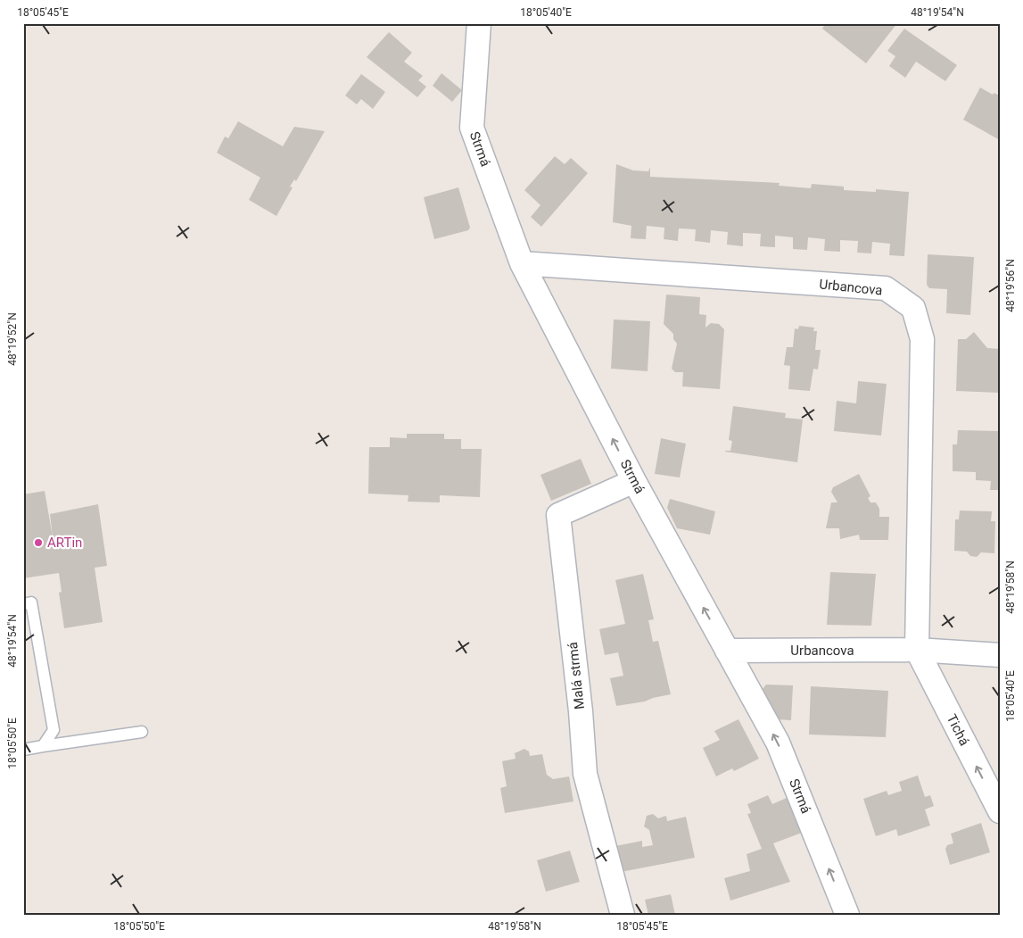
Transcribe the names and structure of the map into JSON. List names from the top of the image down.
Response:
{
  "streets": {
    "street": [
      "Strmá",
      "Urbancova",
      "Malá strmá",
      "Tichá"
    ]
  },
  "crossings": [
    ["Strmá", "Urbancova"],
    ["Strmá", "Malá strmá"],
    ["Urbancova", "Tichá"]
  ],
  "one_way": ["Strmá", "Tichá"],
  "places": ["ARTin"],
  "coordinates": [
    "18°05'45\"E",
    "18°05'40\"E",
    "48°19'54\"N",
    "48°19'56\"N",
    "48°19'52\"N",
    "48°19'58\"N",
    "18°05'50\"E"
  ]
}
